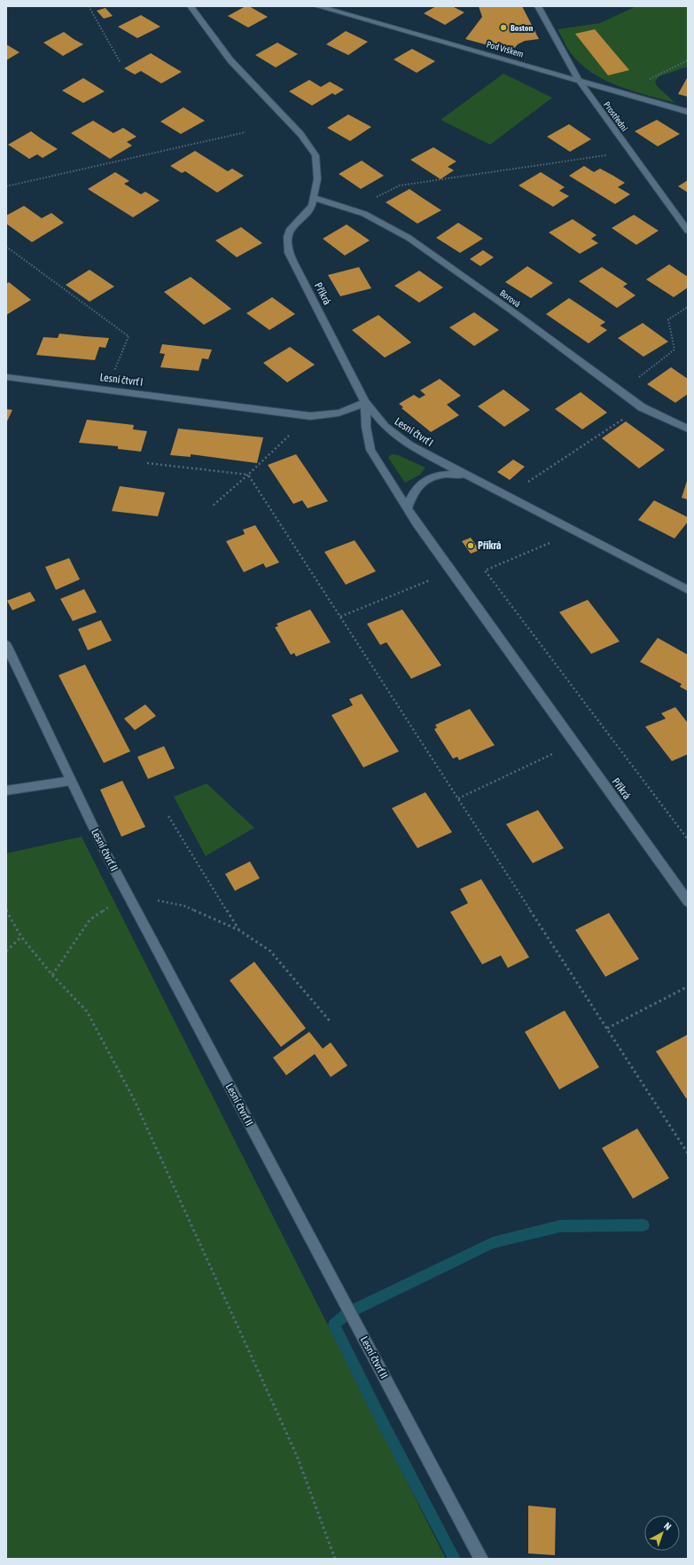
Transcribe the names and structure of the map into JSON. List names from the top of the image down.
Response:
{
  "streets": {
    "street": [
      "Pod Vrškem",
      "Prostřední",
      "Příkrá",
      "Borová",
      "Lesní čtvrť I",
      "Lesní čtvrť II"
    ]
  },
  "crossings": [
    ["Pod Vrškem", "Prostřední"],
    ["Příkrá", "Borová"],
    ["Příkrá", "Lesní čtvrť I"]
  ],
  "places": ["Boston", "Příkrá"],
  "north": "top right"
}
